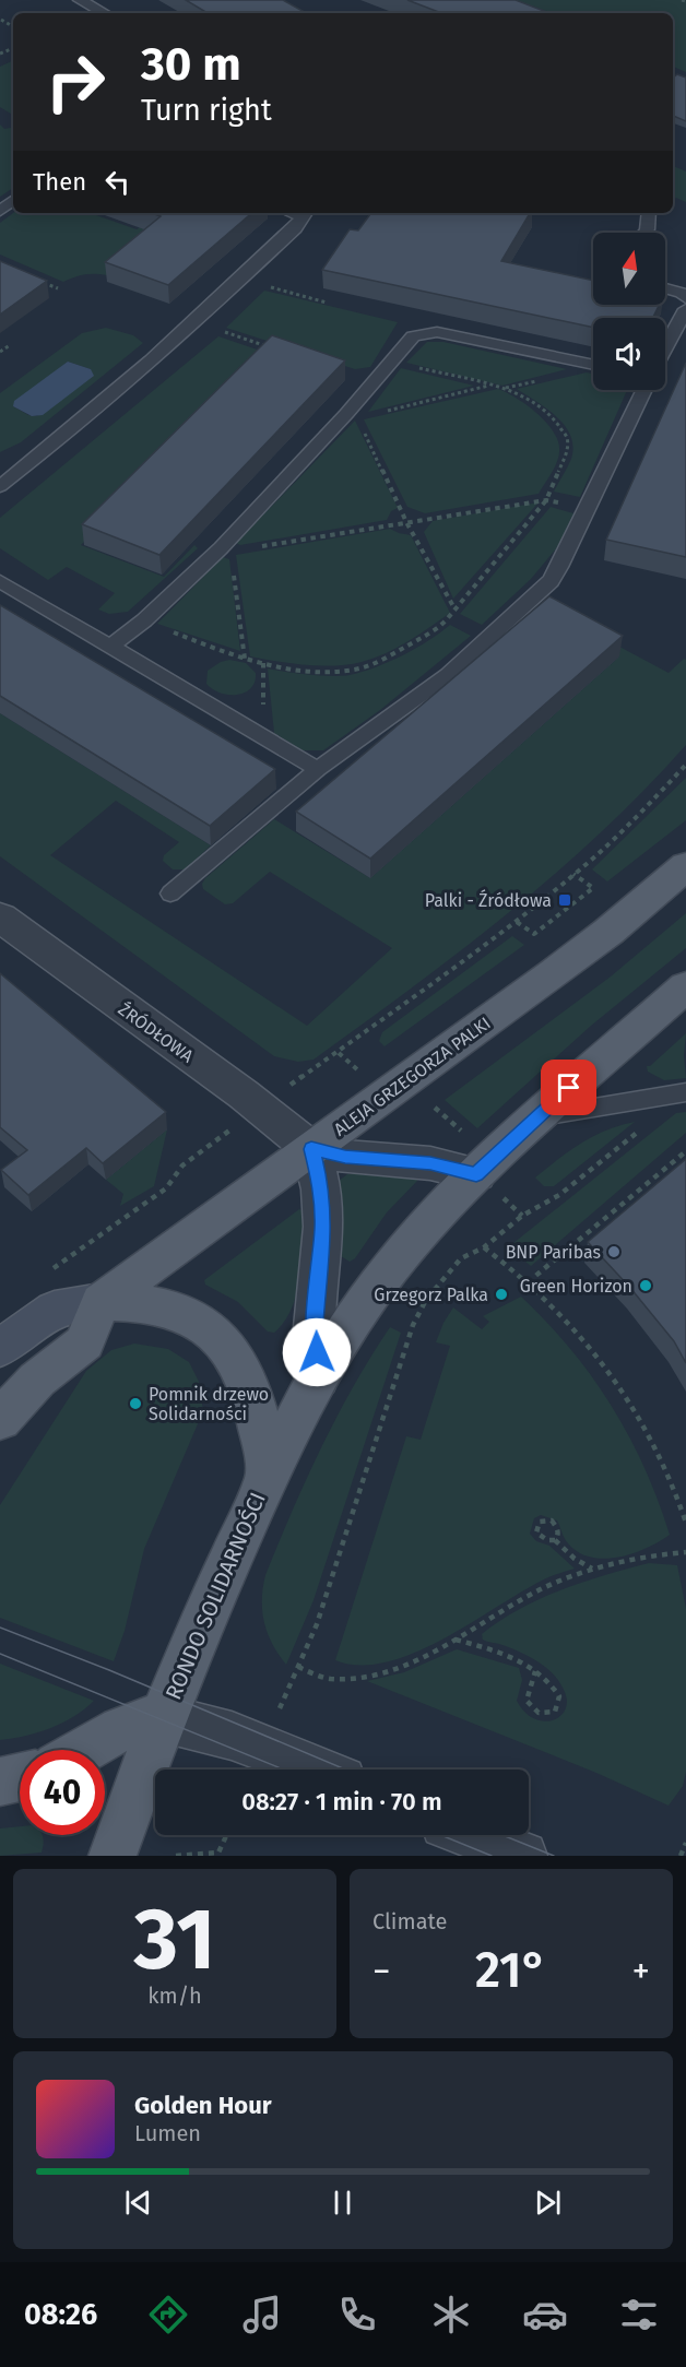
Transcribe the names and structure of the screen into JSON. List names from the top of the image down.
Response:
{
  "streets": {
    "main road": ["ALEJA GRZEGORZA PALKI", "RONDO SOLIDARNOŚCI"],
    "street": ["ŹRÓDŁOWA"]
  },
  "crossings": [
    ["ŹRÓDŁOWA", "ALEJA GRZEGORZA PALKI"]
  ],
  "places": {
    "transit": ["Palki - Źródłowa"],
    "other": [
      "BNP Paribas",
      "Green Horizon",
      "Grzegorz Palka",
      "Pomnik drzewo Solidarności"
    ]
  },
  "north": "top",
  "page": {
    "turn": ["30 m", "Turn right"],
    "then": "Then",
    "limit": "40",
    "trip": "08:27 · 1 min · 70 m",
    "tile": [
      ["31", "km/h"],
      "Climate"
    ],
    "heat": ["−", "21°", "+"],
    "song": ["Golden Hour", "Lumen"],
    "tabs": "08:26"
  }
}
